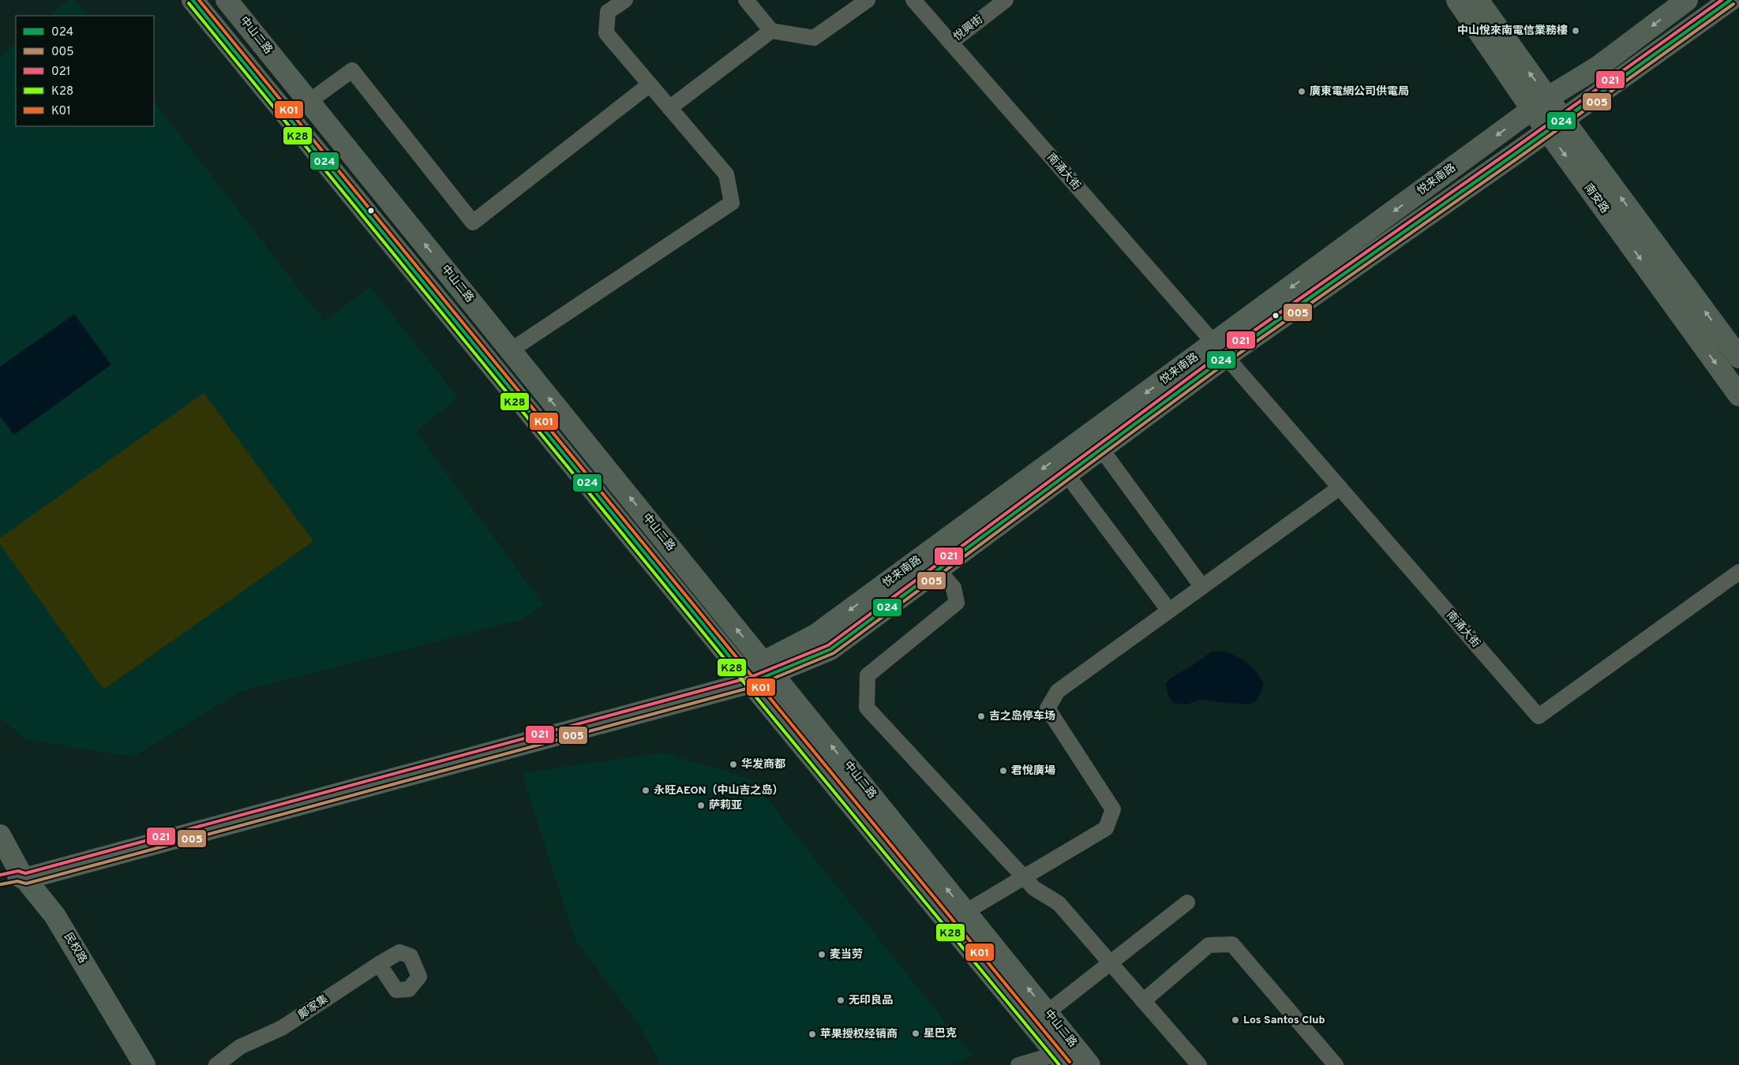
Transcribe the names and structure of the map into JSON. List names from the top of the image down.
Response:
{
  "streets": {
    "street": [
      "悅興街",
      "中山二路",
      "南涌大街",
      "悦来南路",
      "南安路",
      "民权路",
      "鄺家集"
    ]
  },
  "crossings": [
    ["悅興街", "南涌大街"],
    ["中山二路", "悦来南路"],
    ["南涌大街", "悦来南路"],
    ["悦来南路", "南安路"],
    ["悦来南路", "民权路"]
  ],
  "places": [
    "中山悅來南電信業務樓",
    "廣東電網公司供電局",
    "吉之岛停车场",
    "华发商都",
    "君悅廣場",
    "永旺AEON（中山吉之岛）",
    "萨莉亚",
    "麦当劳",
    "无印良品",
    "Los Santos Club",
    "星巴克",
    "苹果授权经销商"
  ],
  "lines": [
    "transit line 024",
    "transit line 021",
    "transit line K01",
    "transit line K28",
    "transit line 005"
  ],
  "legend": [
    "024",
    "005",
    "021",
    "K28",
    "K01"
  ]
}
